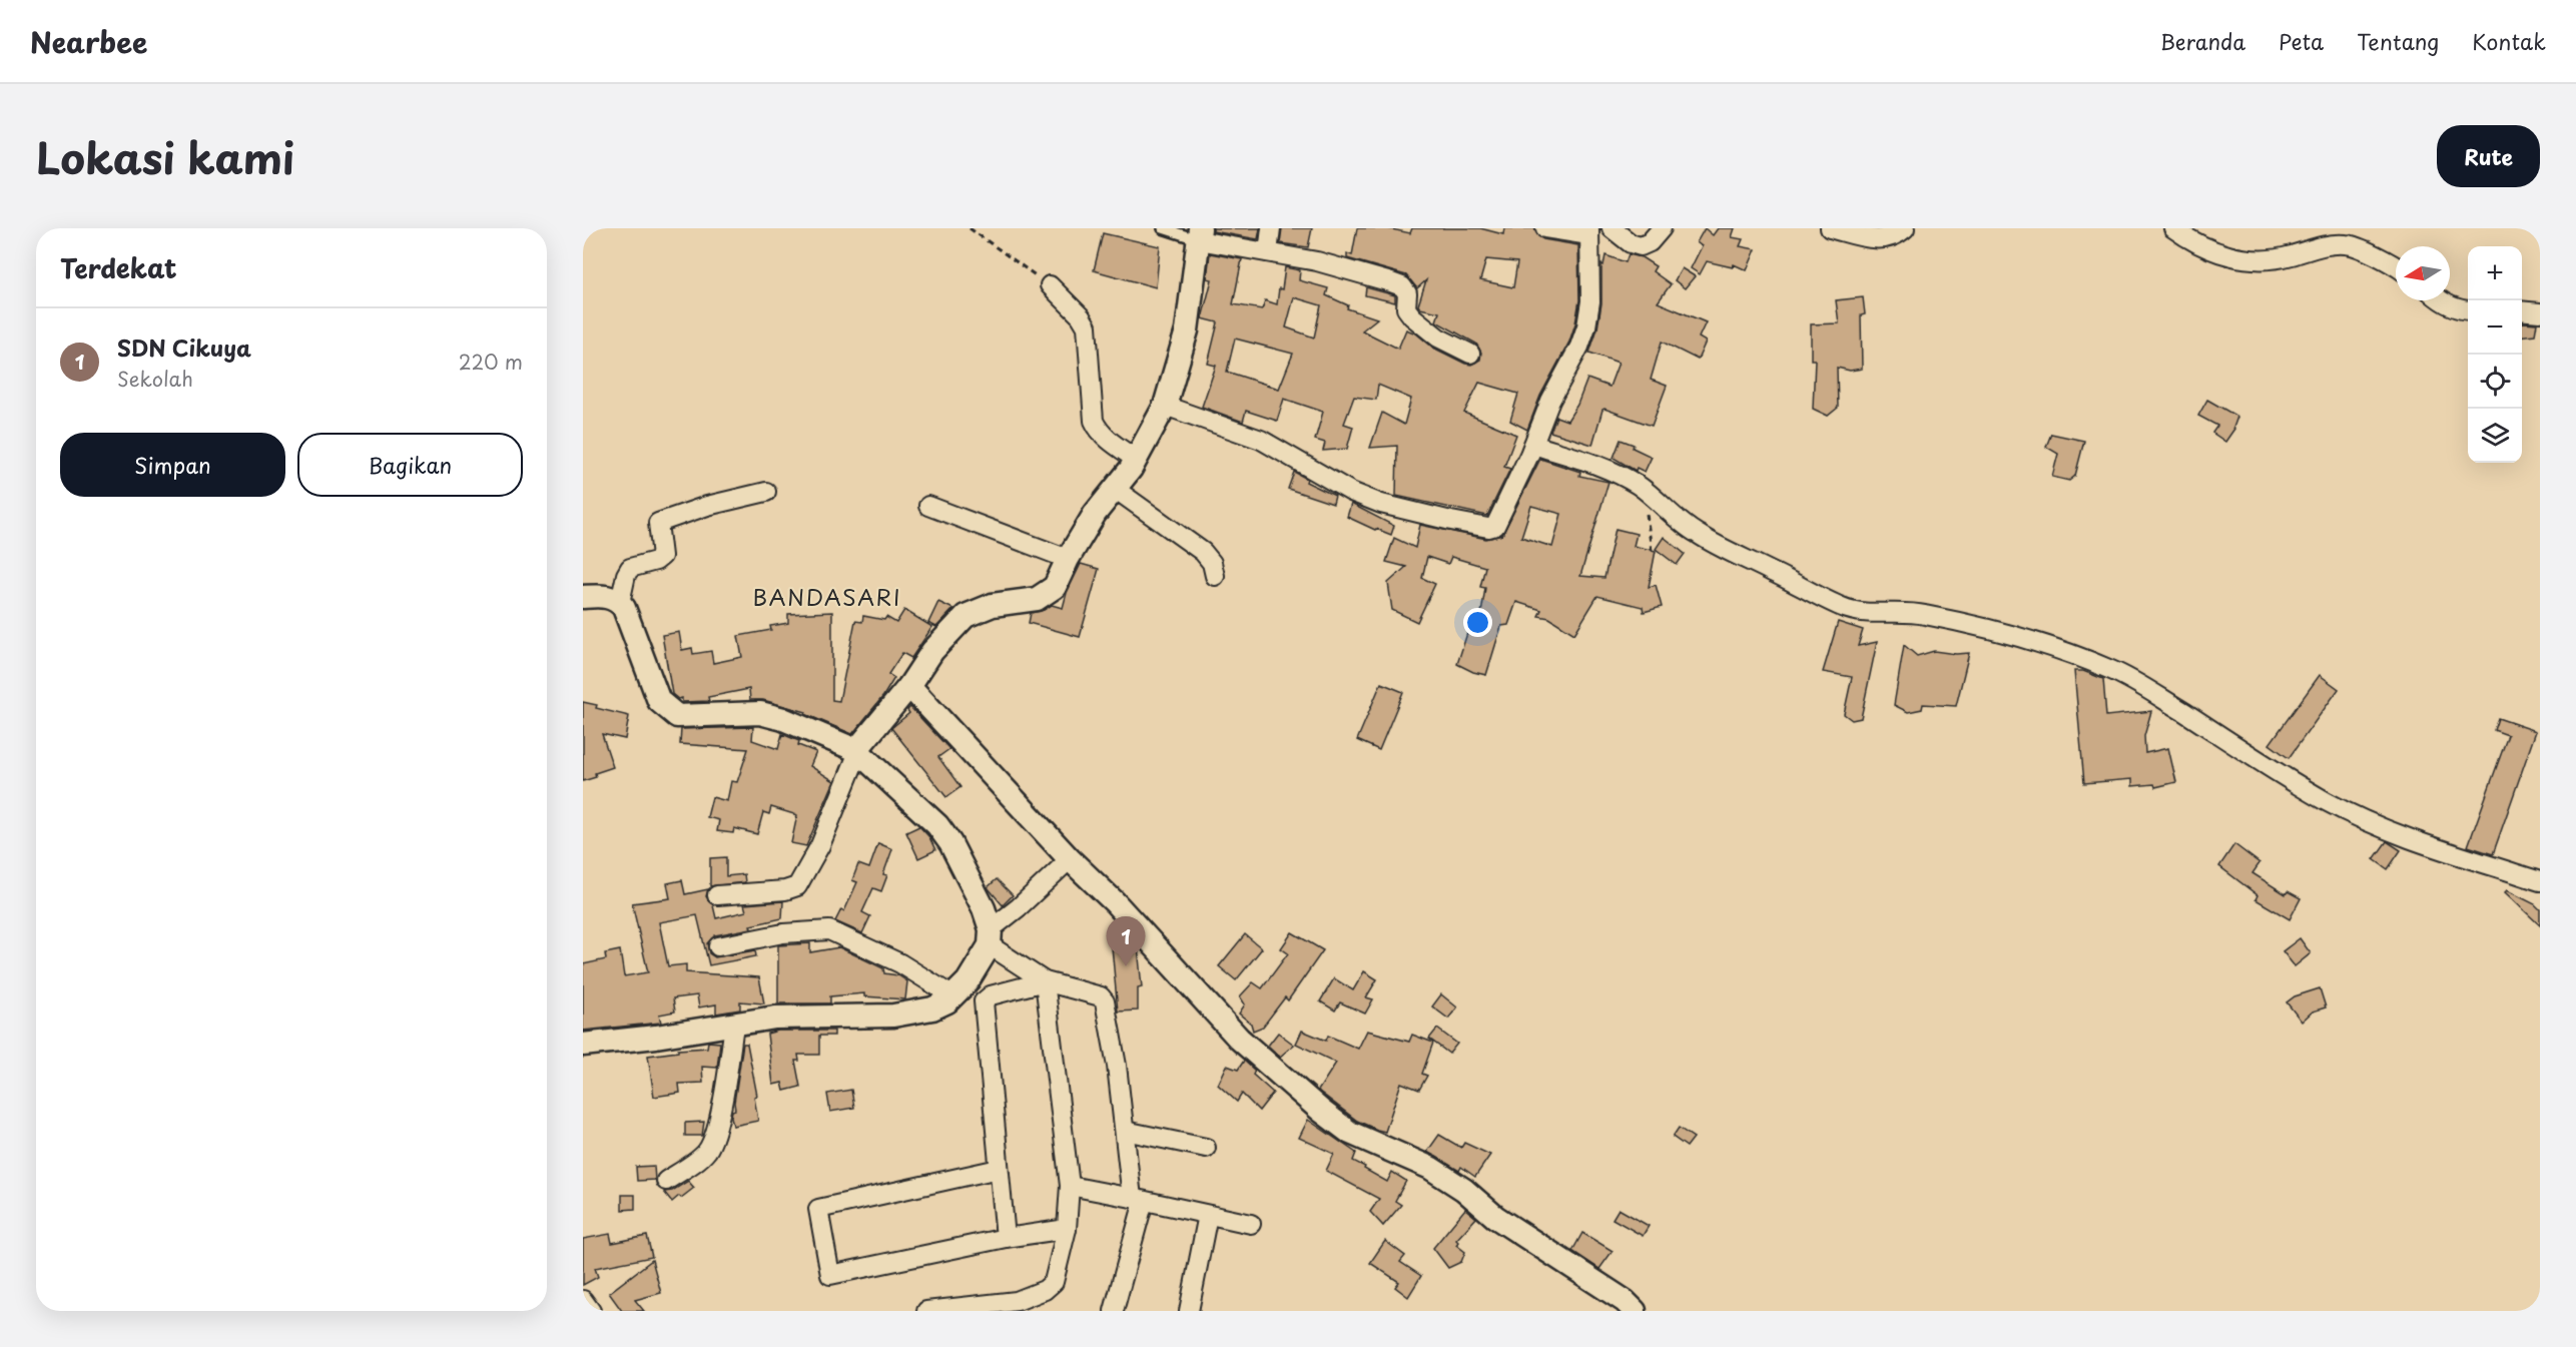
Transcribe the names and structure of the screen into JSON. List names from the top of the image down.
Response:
{
  "districts": ["BANDASARI"],
  "north": "left",
  "page": {
    "header": "Nearbee",
    "nav": [
      "Beranda",
      "Peta",
      "Tentang",
      "Kontak"
    ],
    "title": "Lokasi kami",
    "buttons": [
      "Rute",
      ["Simpan", "Bagikan"]
    ],
    "heading": "Terdekat",
    "map_buttons": ["+", "−"],
    "list": [
      {
        "mark": "1",
        "name": "SDN Cikuya",
        "note": "Sekolah",
        "value": "220 m"
      }
    ],
    "pins": "1"
  }
}
